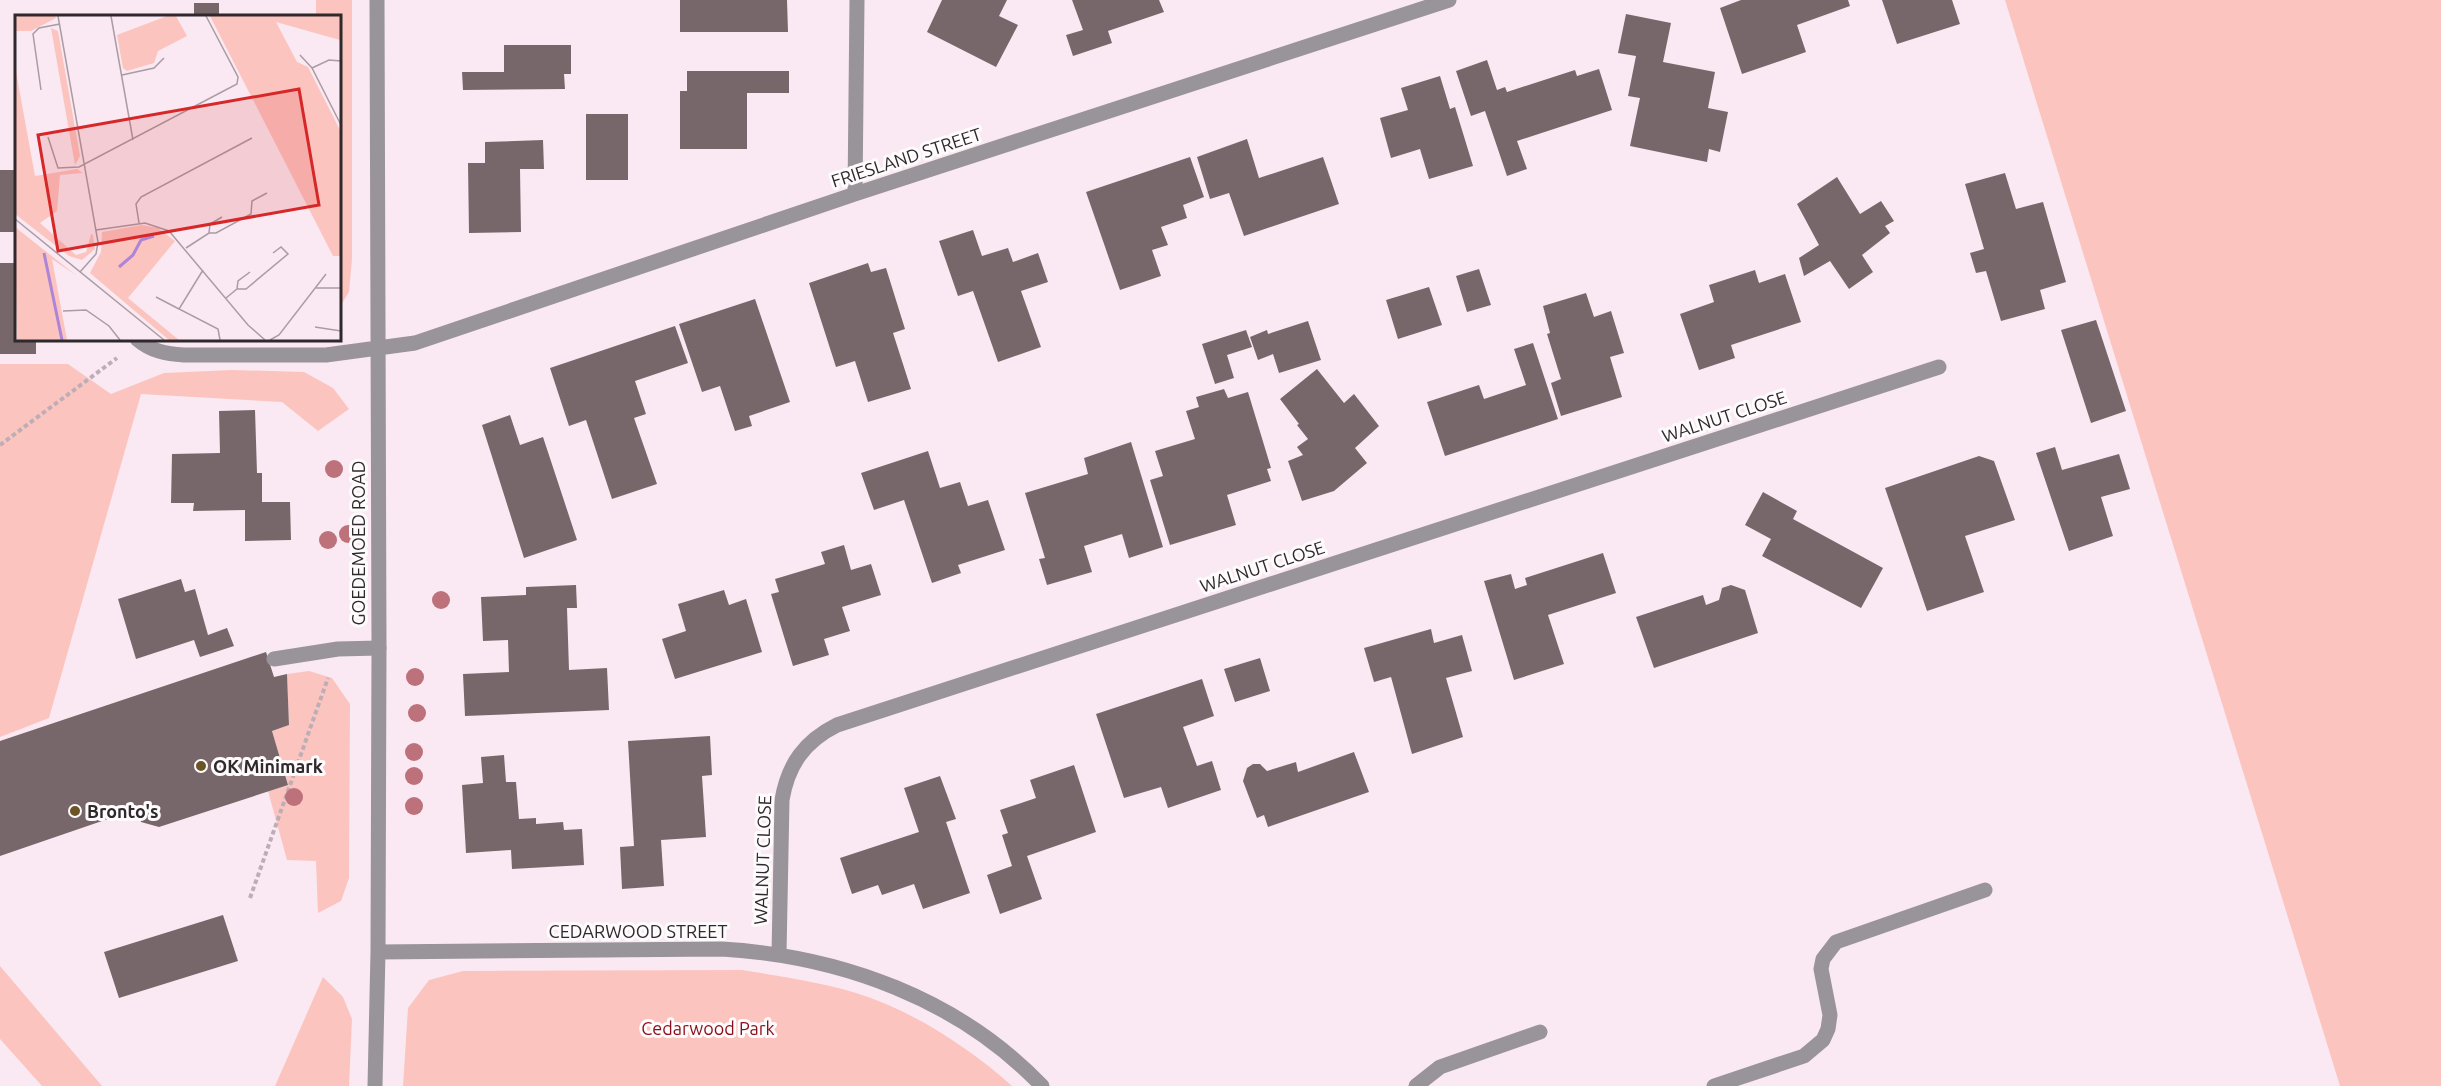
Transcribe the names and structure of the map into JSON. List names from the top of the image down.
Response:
{
  "streets": {
    "street": [
      "FRIESLAND STREET",
      "WALNUT CLOSE",
      "GOEDEMOED ROAD",
      "CEDARWOOD STREET"
    ]
  },
  "crossings": [
    ["FRIESLAND STREET", "GOEDEMOED ROAD"],
    ["WALNUT CLOSE", "CEDARWOOD STREET"],
    ["GOEDEMOED ROAD", "CEDARWOOD STREET"]
  ],
  "parks": ["Cedarwood Park"],
  "places": ["OK Minimark", "Bronto's"]
}
